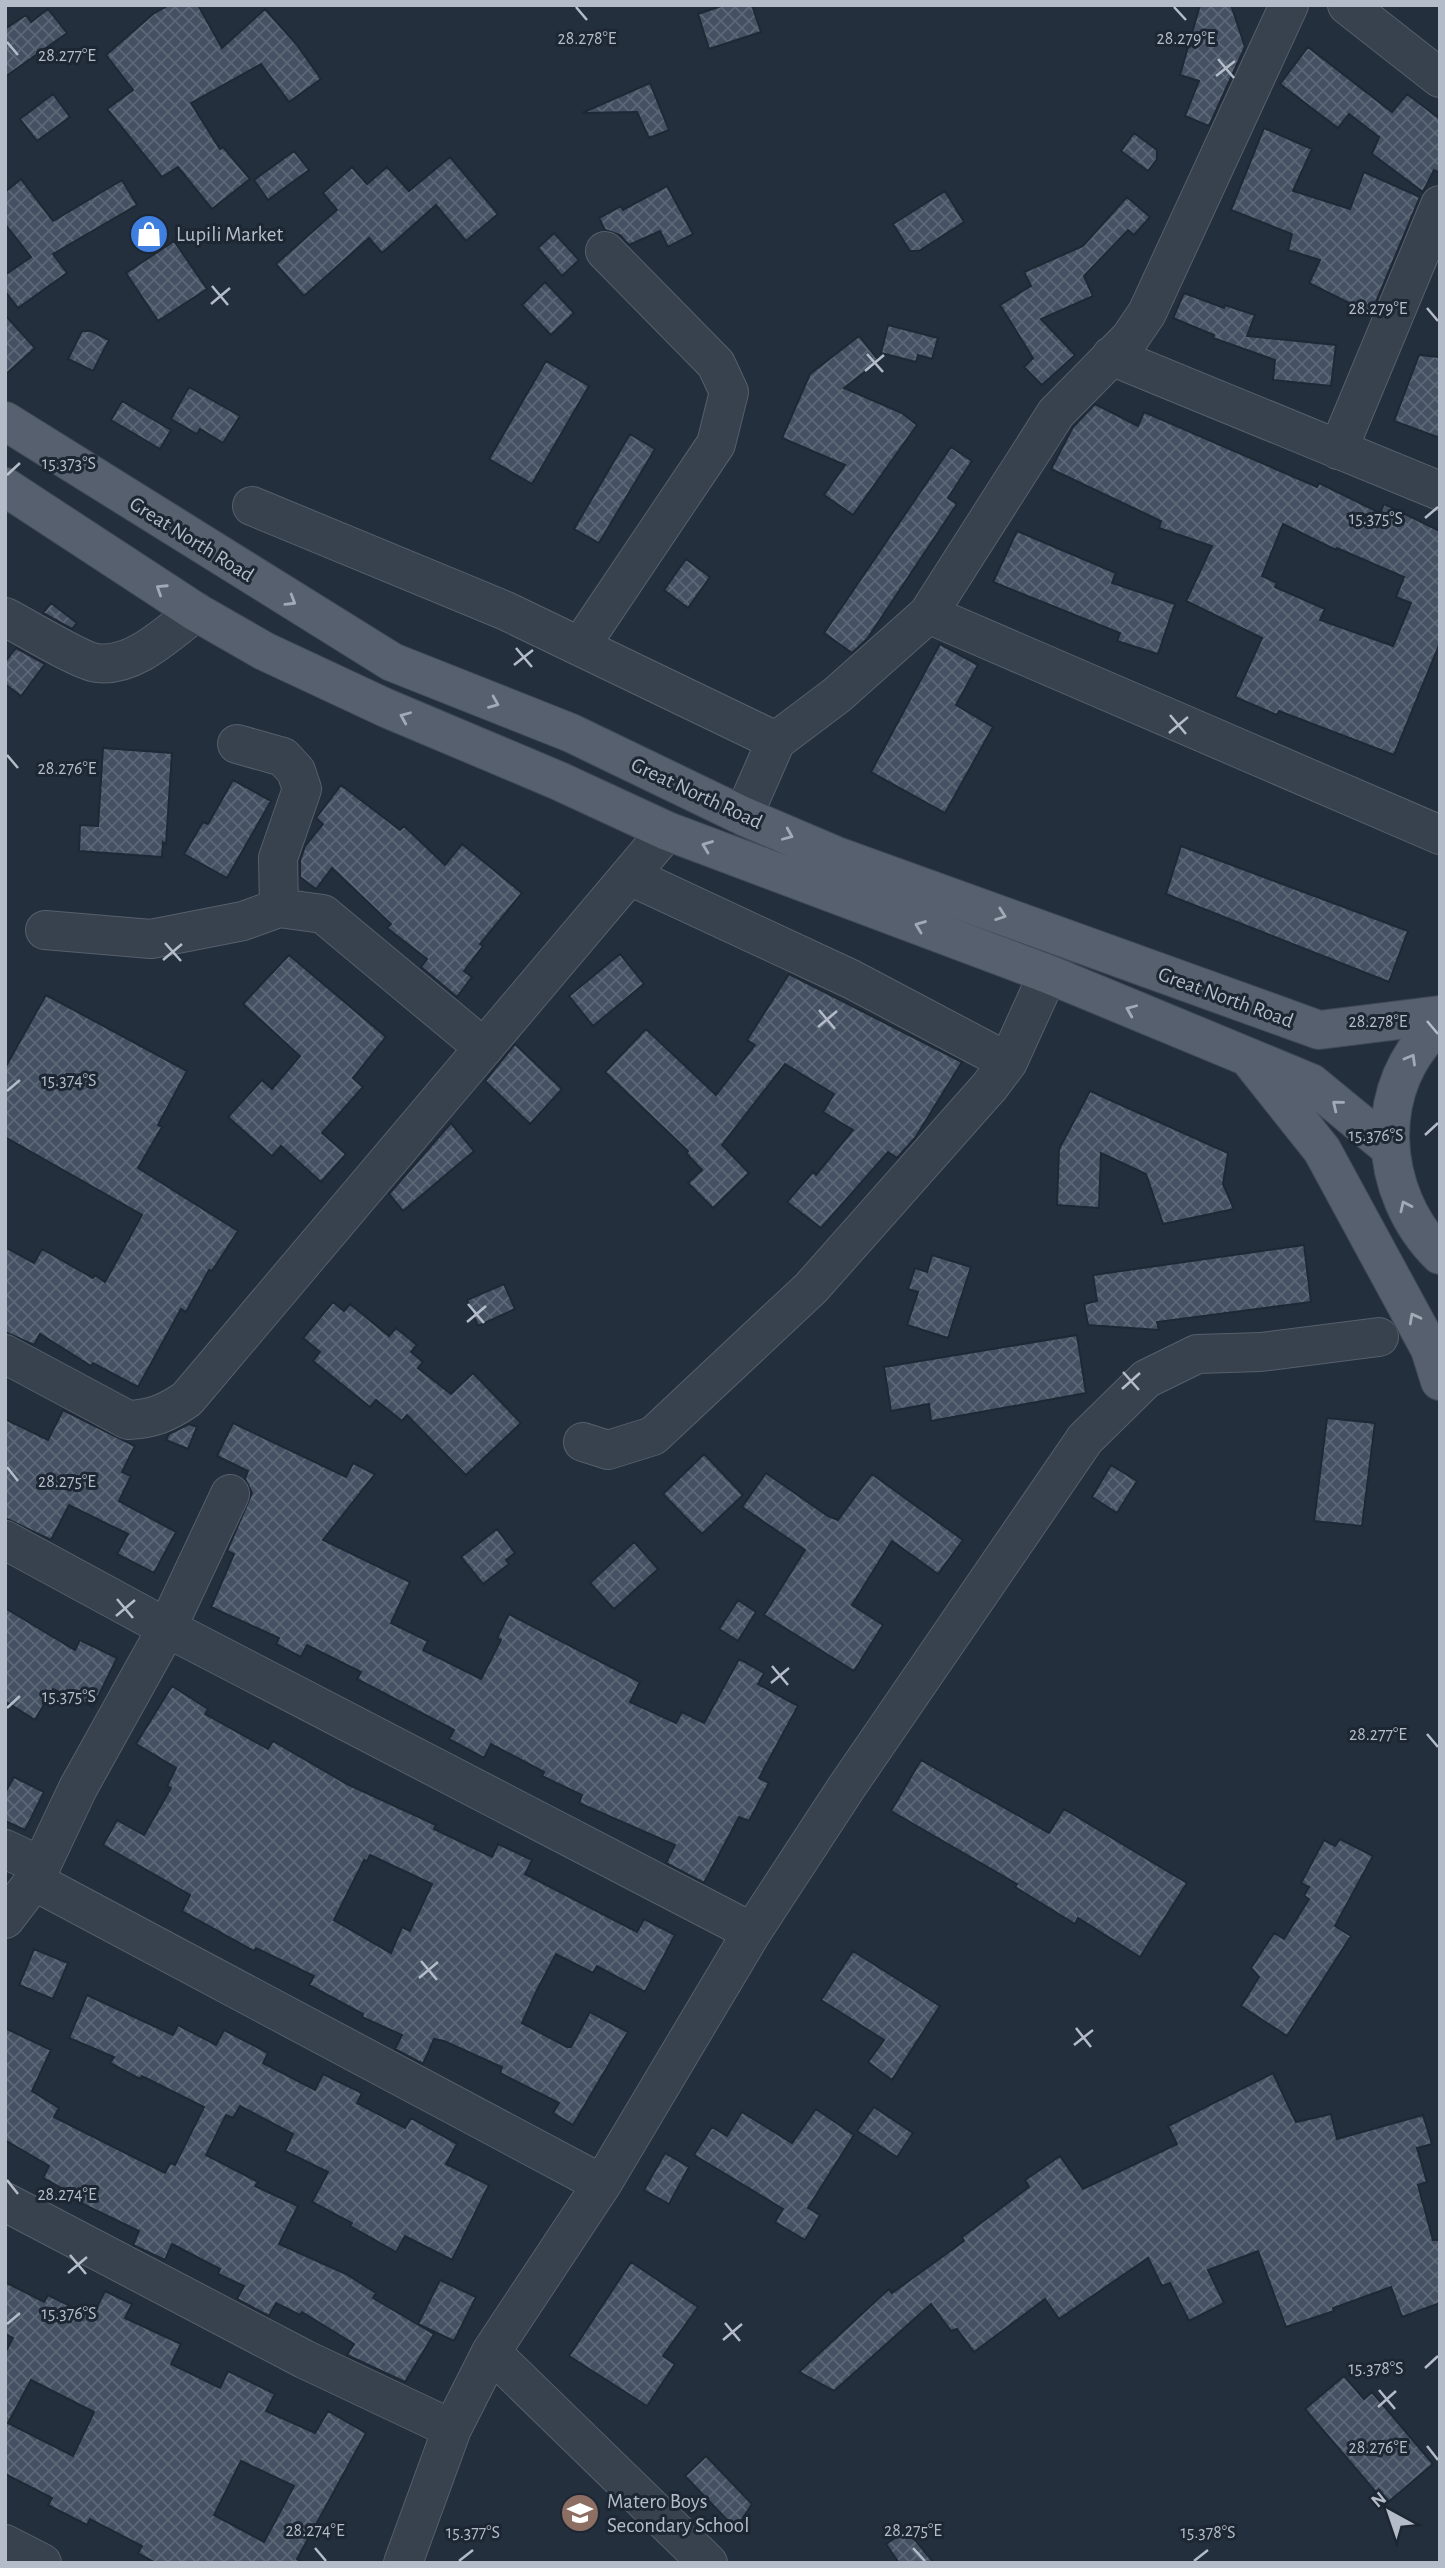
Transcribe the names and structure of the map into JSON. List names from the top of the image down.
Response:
{
  "streets": {
    "main road": ["Great North Road"]
  },
  "places": {
    "shop": ["Lupili Market"],
    "school or university": ["Matero Boys Secondary School"]
  },
  "north": "top left",
  "coordinates": [
    "28.278°E",
    "28.279°E",
    "28.277°E",
    "15.373°S",
    "15.375°S",
    "28.276°E",
    "15.374°S",
    "15.376°S",
    "28.275°E",
    "28.274°E",
    "15.378°S",
    "15.377°S"
  ]
}
